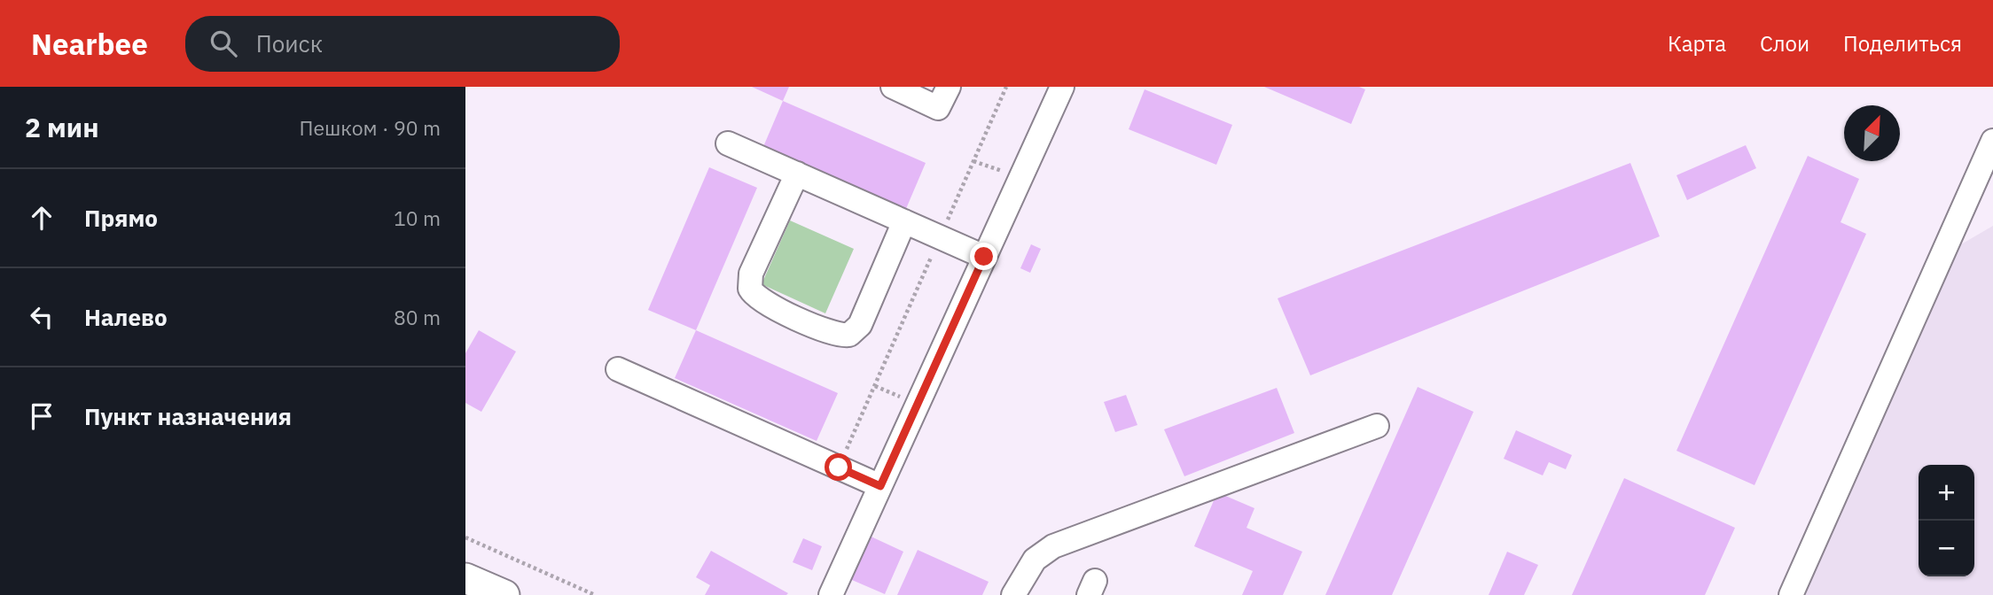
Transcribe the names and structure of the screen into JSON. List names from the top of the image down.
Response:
{
  "north": "top right",
  "page": {
    "header": "Nearbee",
    "search": "Поиск",
    "nav": ["Карта", "Слои", "Поделиться"],
    "heading": ["2 мин", "Пешком · 90 m"],
    "list": [
      ["Прямо", "10 m"],
      ["Налево", "80 m"],
      "Пункт назначения"
    ],
    "map_buttons": ["+", "−"]
  }
}
